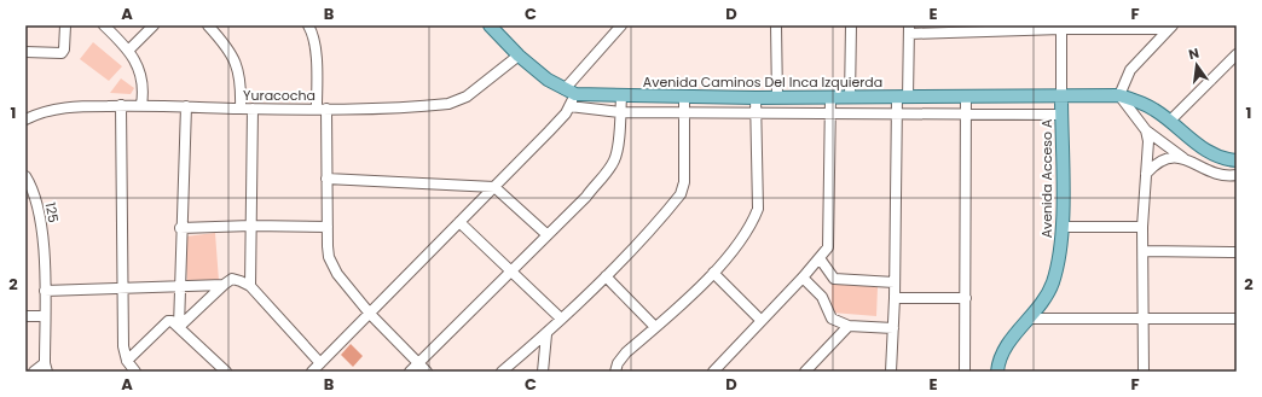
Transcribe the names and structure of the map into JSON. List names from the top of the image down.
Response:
{
  "streets": {
    "main road": ["Avenida Caminos Del Inca Izquierda", "Avenida Acceso A"],
    "street": ["Yuracocha", "125"]
  },
  "crossings": [
    ["Avenida Caminos Del Inca Izquierda", "Yuracocha"],
    ["Avenida Caminos Del Inca Izquierda", "Avenida Acceso A"]
  ],
  "north": "top",
  "grid": {
    "columns": [
      "A",
      "B",
      "C",
      "D",
      "E",
      "F"
    ],
    "rows": ["1", "2"]
  }
}
